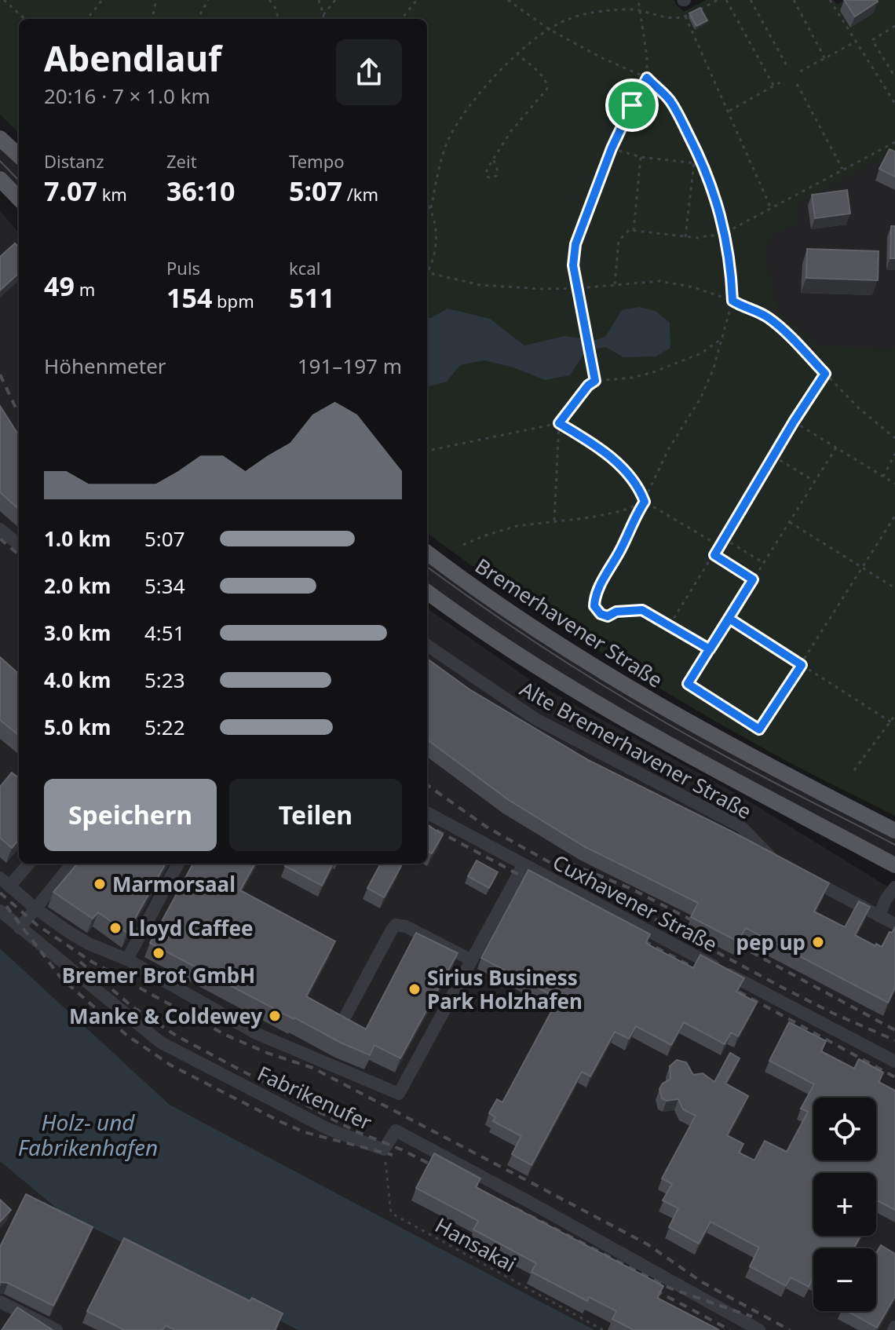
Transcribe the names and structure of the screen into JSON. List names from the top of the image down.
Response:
{
  "streets": {
    "main road": ["Bremerhavener Straße"],
    "street": ["Alte Bremerhavener Straße", "Cuxhavener Straße", "Fabrikenufer"],
    "path": ["Hansakai"]
  },
  "crossings": [
    ["Fabrikenufer", "Hansakai"]
  ],
  "water": ["Holz- und Fabrikenhafen"],
  "places": [
    "Marmorsaal",
    "Lloyd Caffee",
    "pep up",
    "Bremer Brot GmbH",
    "Sirius Business Park Holzhafen",
    "Manke & Coldewey"
  ],
  "page": {
    "heading": ["Abendlauf", "20:16 · 7 × 1.0 km"],
    "stats": [
      ["Distanz", "7.07 km"],
      ["Zeit", "36:10"],
      ["Tempo", "5:07 /km"],
      ["49 m"],
      ["Puls", "154 bpm"],
      ["kcal", "511"]
    ],
    "chart": ["Höhenmeter", "191–197 m"],
    "list": [
      {
        "name": "1.0 km",
        "note": "5:07"
      },
      {
        "name": "2.0 km",
        "note": "5:34"
      },
      {
        "name": "3.0 km",
        "note": "4:51"
      },
      {
        "name": "4.0 km",
        "note": "5:23"
      },
      {
        "name": "5.0 km",
        "note": "5:22"
      }
    ],
    "buttons": ["Speichern", "Teilen"],
    "map_buttons": ["+", "−"]
  }
}
